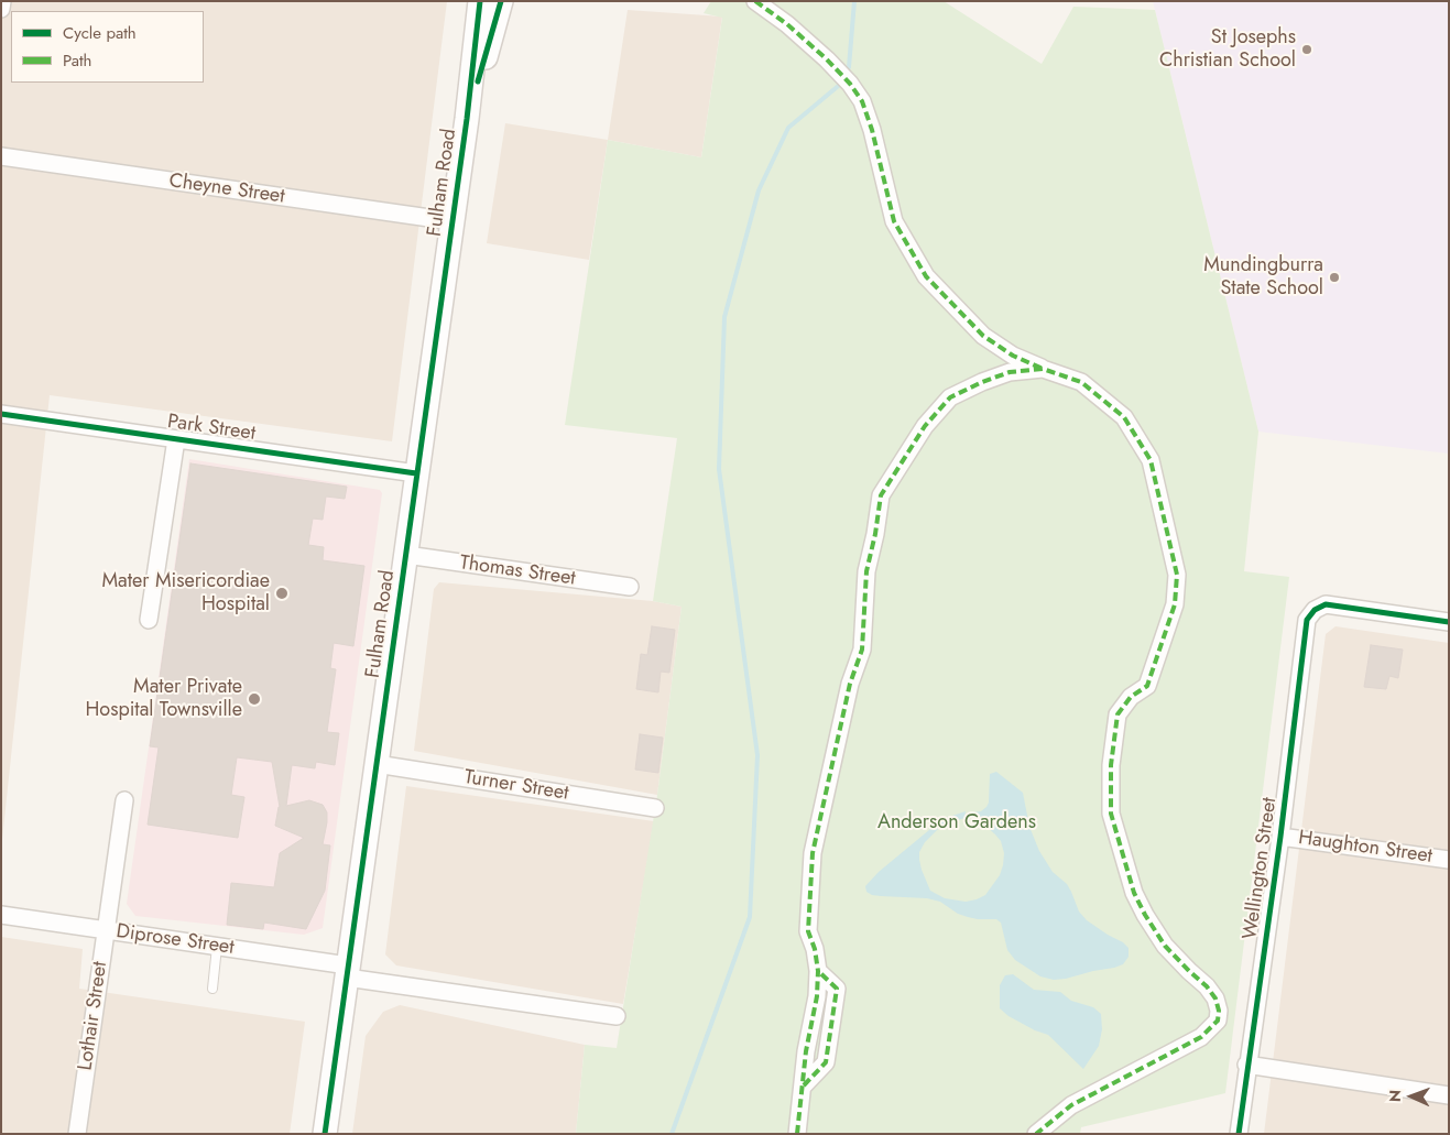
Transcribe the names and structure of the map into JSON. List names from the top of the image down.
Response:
{
  "streets": {
    "street": [
      "Fulham Road",
      "Cheyne Street",
      "Park Street",
      "Thomas Street",
      "Turner Street",
      "Haughton Street",
      "Wellington Street",
      "Diprose Street",
      "Lothair Street"
    ]
  },
  "crossings": [
    ["Fulham Road", "Cheyne Street"],
    ["Fulham Road", "Park Street"],
    ["Fulham Road", "Thomas Street"],
    ["Fulham Road", "Turner Street"],
    ["Fulham Road", "Diprose Street"],
    ["Haughton Street", "Wellington Street"],
    ["Diprose Street", "Lothair Street"]
  ],
  "parks": ["Anderson Gardens"],
  "places": [
    "St Josephs Christian School",
    "Mundingburra State School",
    "Mater Misericordiae Hospital",
    "Mater Private Hospital Townsville"
  ],
  "legend": ["Cycle path", "Path"],
  "north": "left"
}
